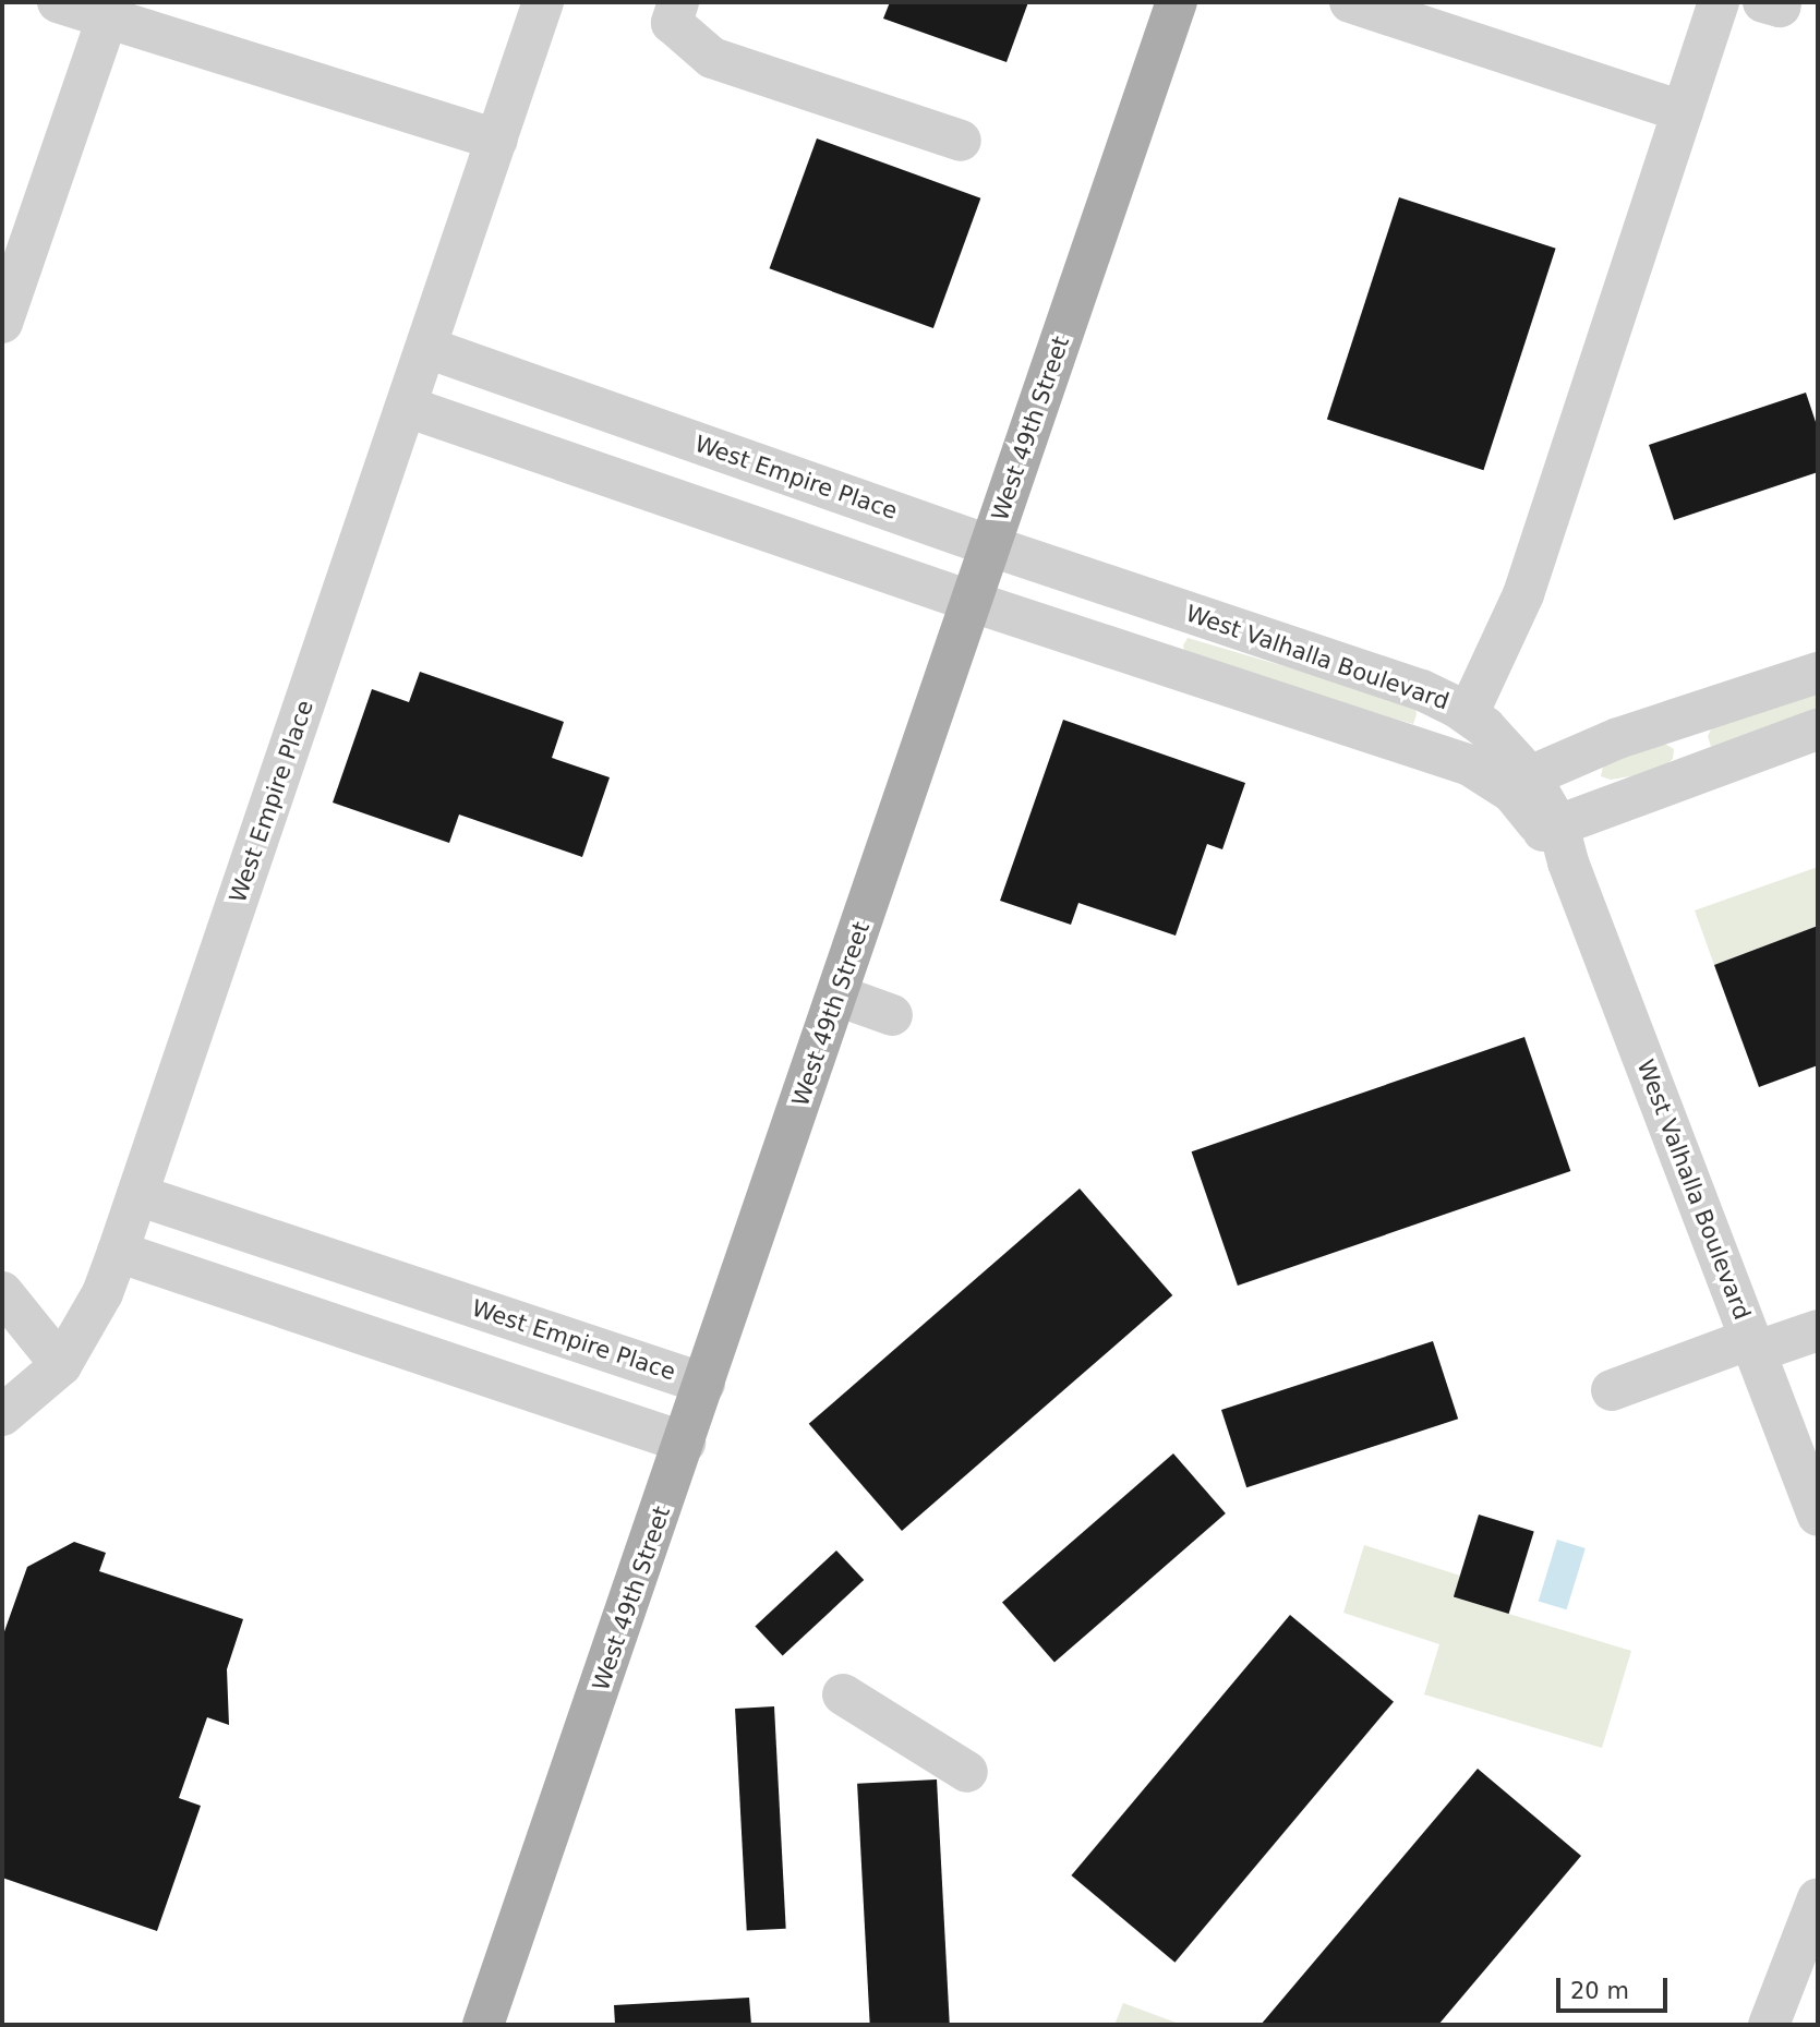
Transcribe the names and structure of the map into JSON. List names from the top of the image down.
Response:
{
  "streets": {
    "main road": ["West 49th Street"],
    "street": ["West Empire Place", "West Valhalla Boulevard"]
  },
  "crossings": [
    ["West 49th Street", "West Empire Place"],
    ["West 49th Street", "West Valhalla Boulevard"],
    ["West Empire Place", "West Valhalla Boulevard"]
  ],
  "scale_bar": "20 m"
}
